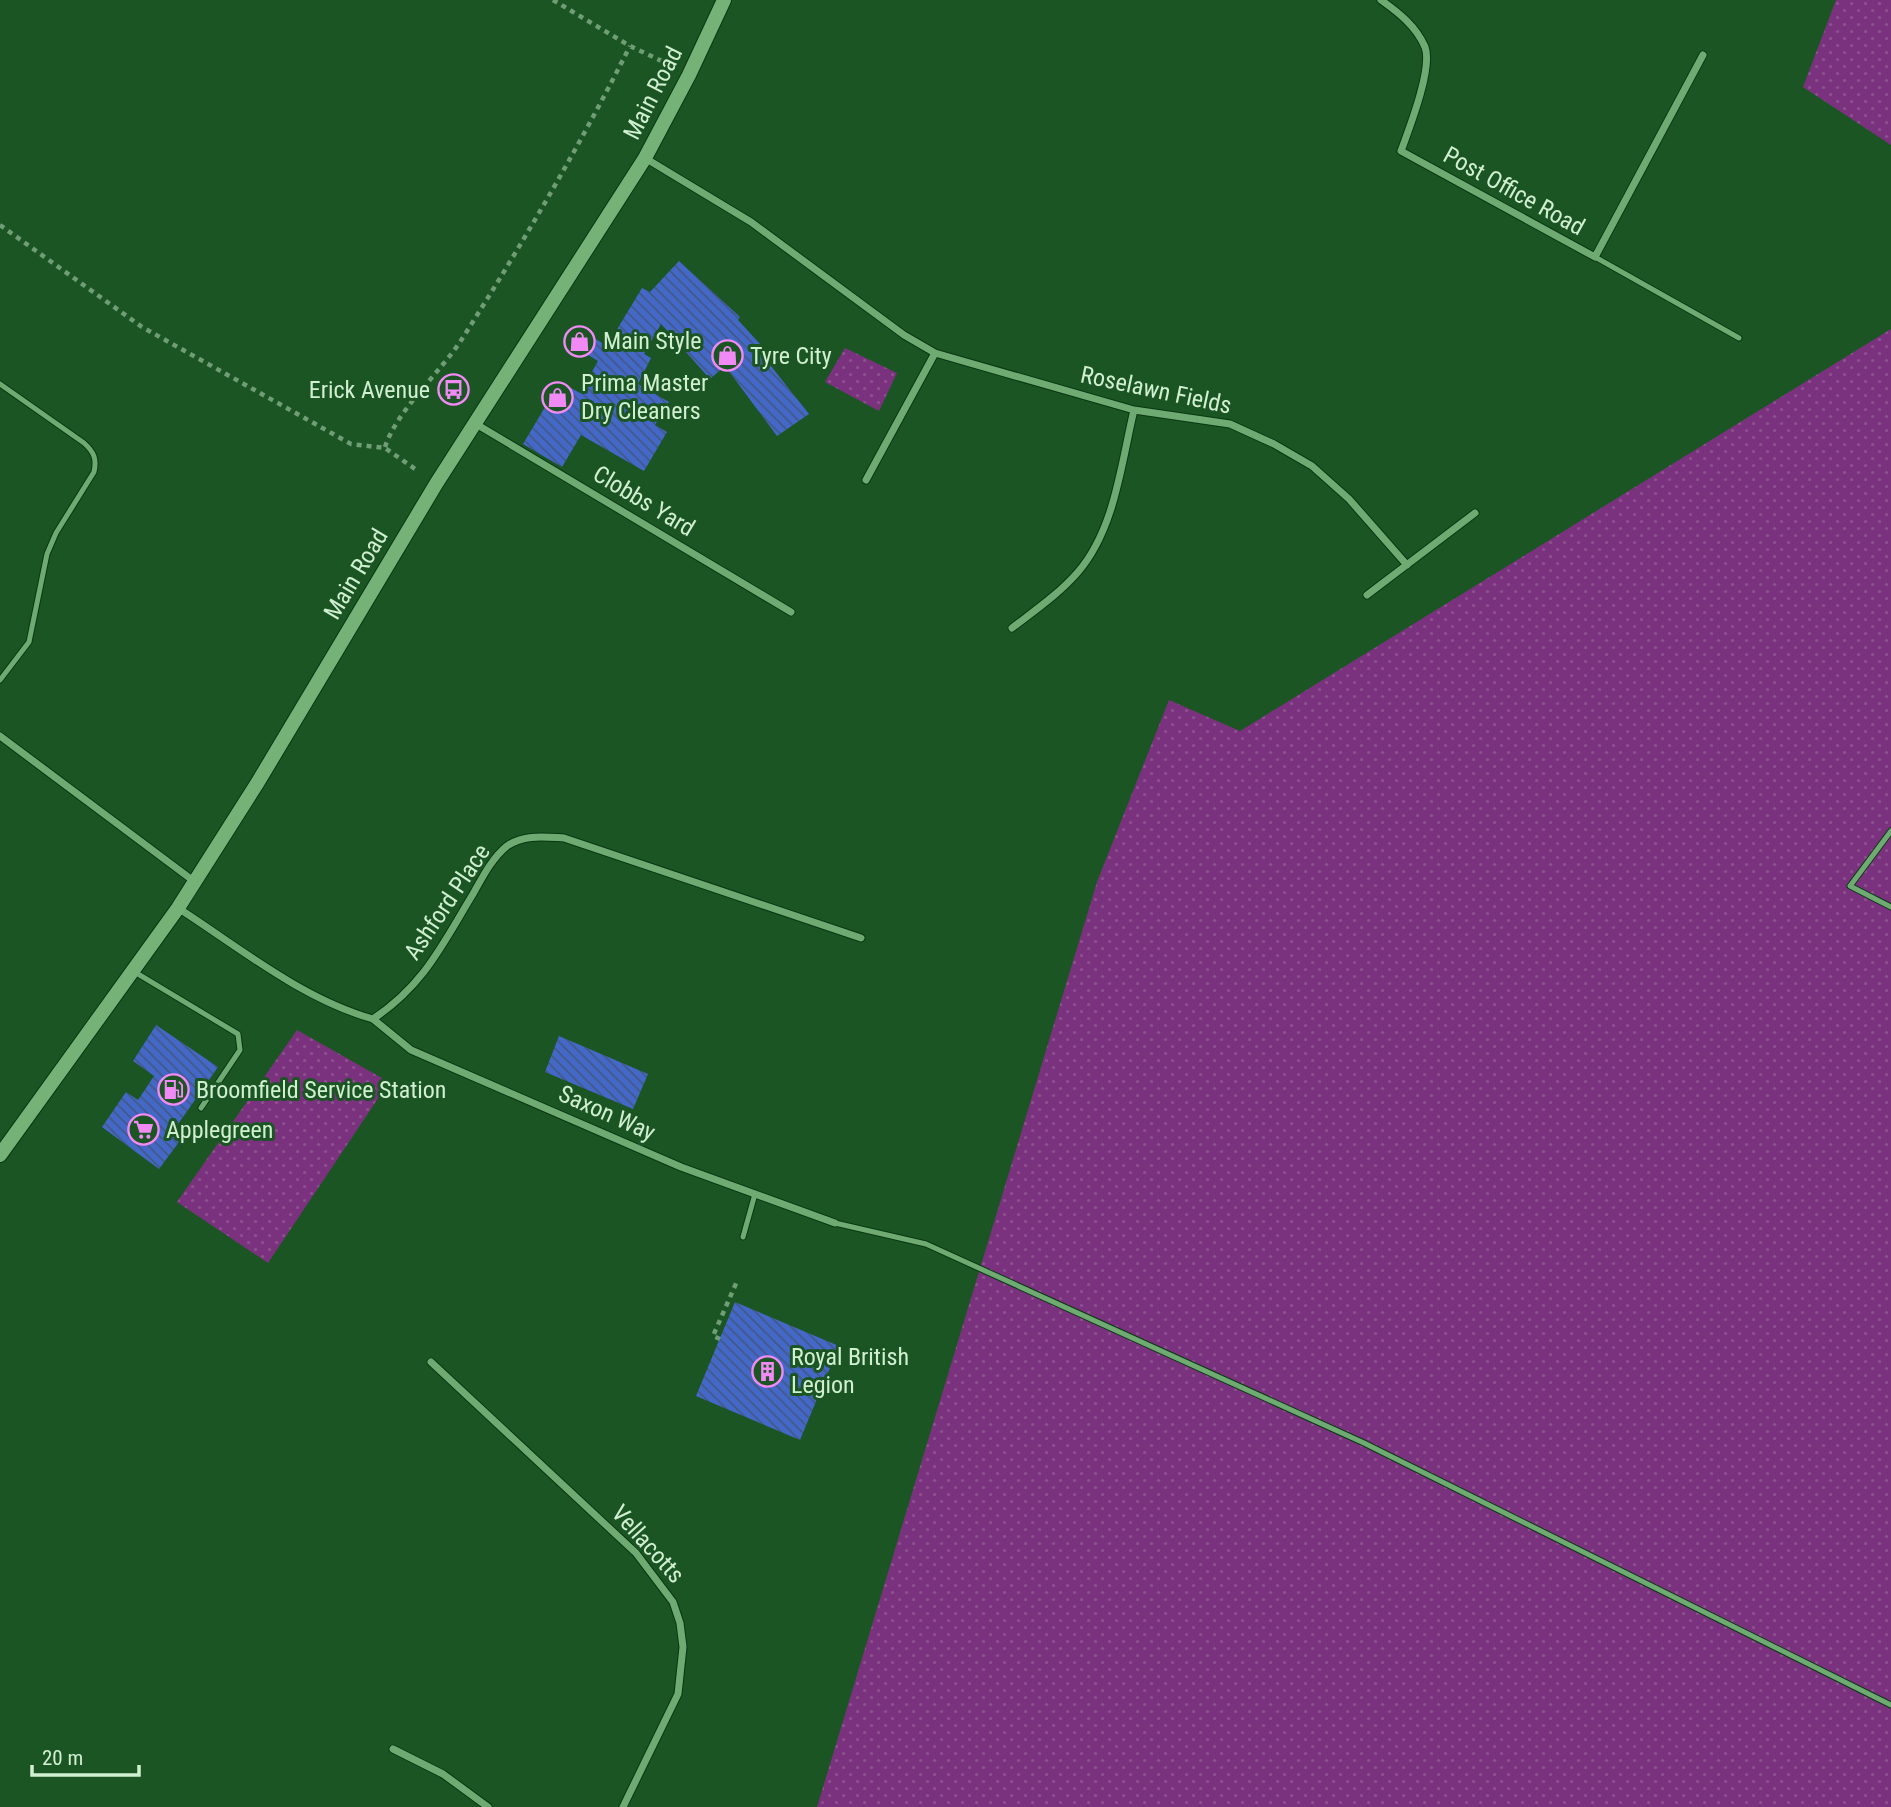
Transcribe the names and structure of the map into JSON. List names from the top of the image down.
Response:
{
  "streets": {
    "main road": ["Main Road"],
    "street": [
      "Post Office Road",
      "Roselawn Fields",
      "Clobbs Yard",
      "Ashford Place",
      "Saxon Way",
      "Vellacotts"
    ]
  },
  "crossings": [
    ["Main Road", "Roselawn Fields"],
    ["Main Road", "Clobbs Yard"],
    ["Ashford Place", "Saxon Way"]
  ],
  "places": {
    "shop": ["Main Style", "Tyre City", "Prima Master Dry Cleaners"],
    "bus stop": ["Erick Avenue"],
    "fuel station": ["Broomfield Service Station"],
    "supermarket": ["Applegreen"],
    "building": ["Royal British Legion"]
  },
  "scale_bar": "20 m"
}
